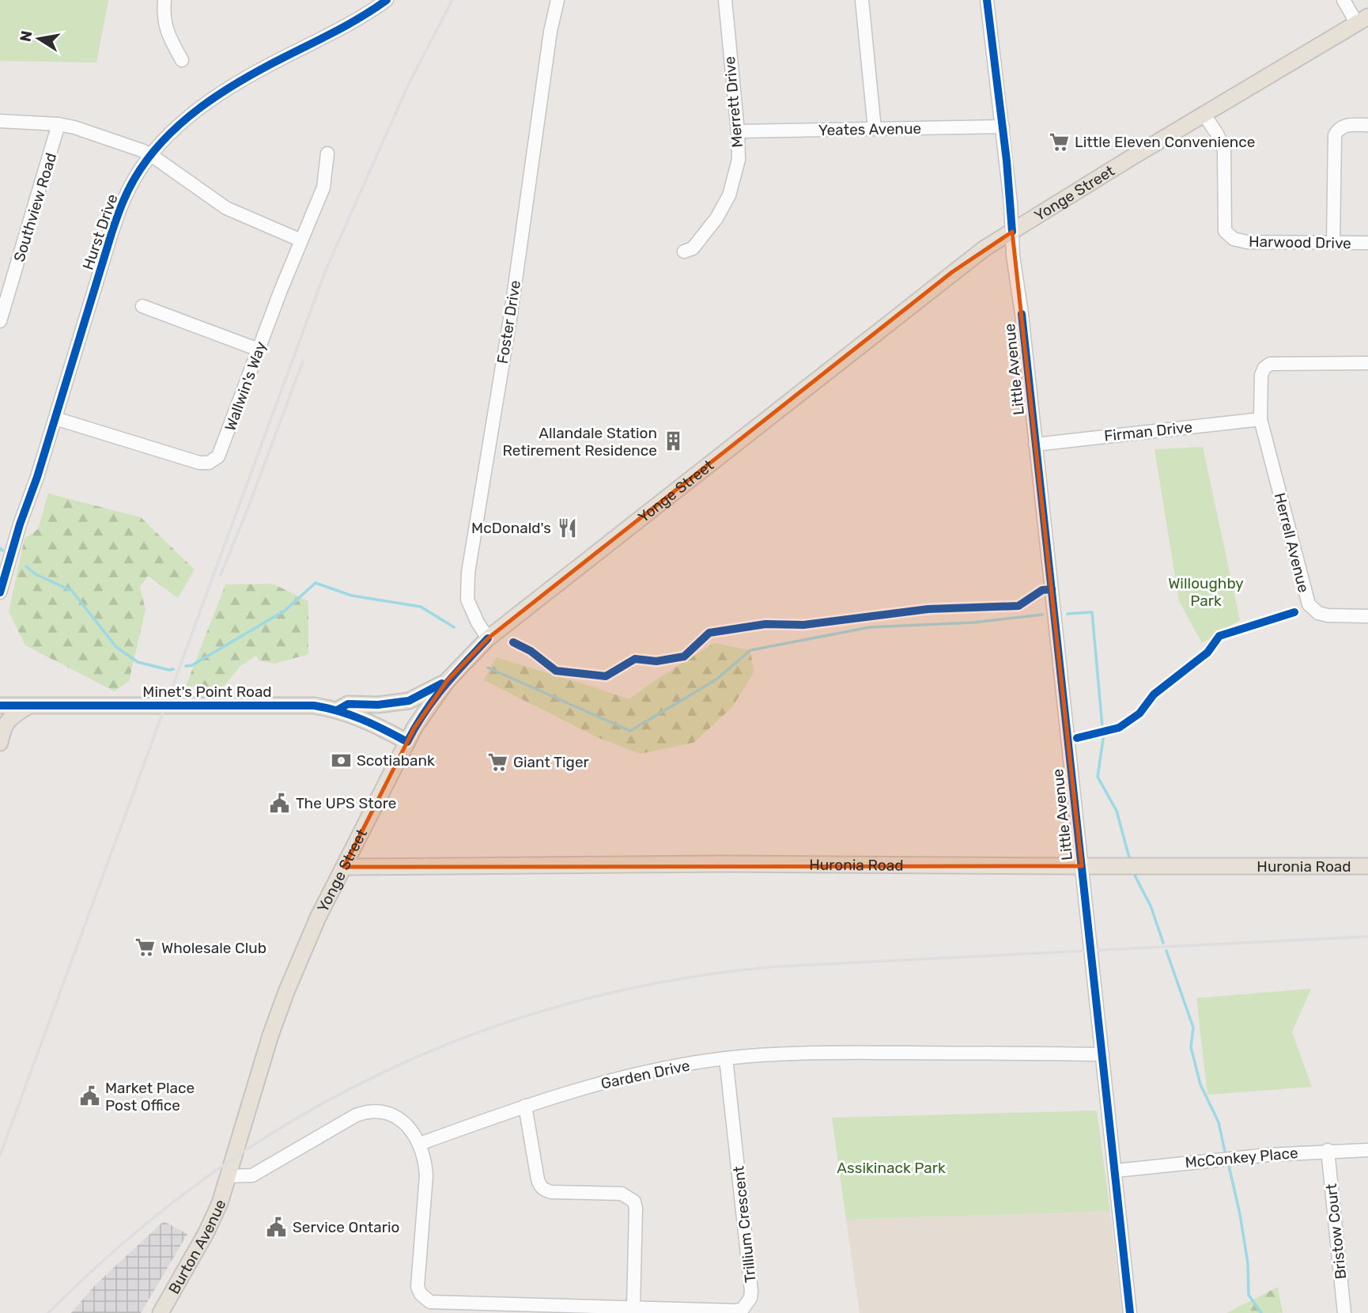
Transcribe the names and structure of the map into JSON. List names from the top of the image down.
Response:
{
  "streets": {
    "main road": [
      "Yonge Street",
      "Minet's Point Road",
      "Huronia Road",
      "Burton Avenue"
    ],
    "street": [
      "Merrett Drive",
      "Yeates Avenue",
      "Southview Road",
      "Hurst Drive",
      "Harwood Drive",
      "Foster Drive",
      "Little Avenue",
      "Wallwin's Way",
      "Firman Drive",
      "Herrell Avenue",
      "Garden Drive",
      "McConkey Place",
      "Trillium Crescent",
      "Bristow Court"
    ]
  },
  "crossings": [
    ["Merrett Drive", "Yeates Avenue"],
    ["Yeates Avenue", "Little Avenue"],
    ["Yonge Street", "Harwood Drive"],
    ["Yonge Street", "Foster Drive"],
    ["Yonge Street", "Little Avenue"],
    ["Yonge Street", "Minet's Point Road"],
    ["Yonge Street", "Huronia Road"],
    ["Yonge Street", "Burton Avenue"],
    ["Hurst Drive", "Wallwin's Way"],
    ["Little Avenue", "Firman Drive"],
    ["Little Avenue", "Huronia Road"],
    ["Little Avenue", "Garden Drive"],
    ["Little Avenue", "McConkey Place"],
    ["Firman Drive", "Herrell Avenue"],
    ["Garden Drive", "Trillium Crescent"],
    ["McConkey Place", "Bristow Court"]
  ],
  "parks": ["Willoughby Park", "Assikinack Park"],
  "places": {
    "supermarket": ["Little Eleven Convenience", "Giant Tiger", "Wholesale Club"],
    "building": ["Allandale Station Retirement Residence"],
    "restaurant": ["McDonald's"],
    "bank": ["Scotiabank"],
    "public building": ["The UPS Store", "Market Place Post Office", "Service Ontario"]
  },
  "north": "left"
}
